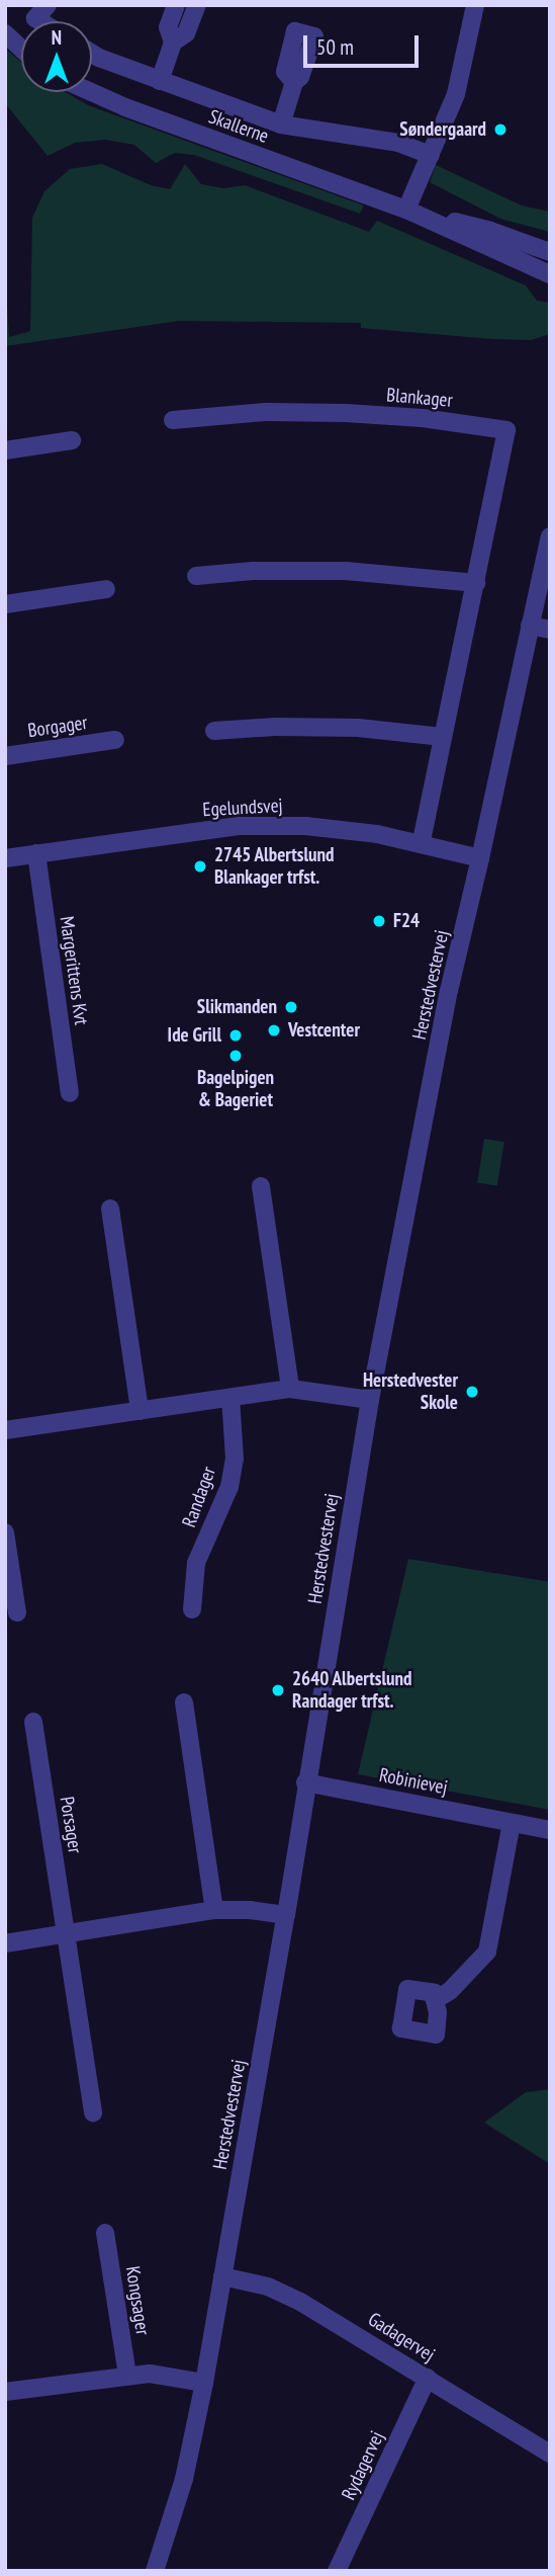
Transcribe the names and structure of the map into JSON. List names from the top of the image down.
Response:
{
  "streets": {
    "street": [
      "Skallerne",
      "Blankager",
      "Borgager",
      "Egelundsvej",
      "Margerittens Kvt",
      "Herstedvestervej",
      "Randager",
      "Robinievej",
      "Porsager",
      "Kongsager",
      "Gadagervej",
      "Rydagervej"
    ]
  },
  "crossings": [
    ["Blankager", "Egelundsvej"],
    ["Egelundsvej", "Margerittens Kvt"],
    ["Egelundsvej", "Herstedvestervej"],
    ["Herstedvestervej", "Robinievej"],
    ["Herstedvestervej", "Gadagervej"],
    ["Gadagervej", "Rydagervej"]
  ],
  "places": [
    "Søndergaard",
    "2745 Albertslund Blankager trfst.",
    "F24",
    "Slikmanden",
    "Vestcenter",
    "Ide Grill",
    "Bagelpigen & Bageriet",
    "Herstedvester Skole",
    "2640 Albertslund Randager trfst."
  ],
  "scale_bar": "50 m",
  "north": "top"
}
